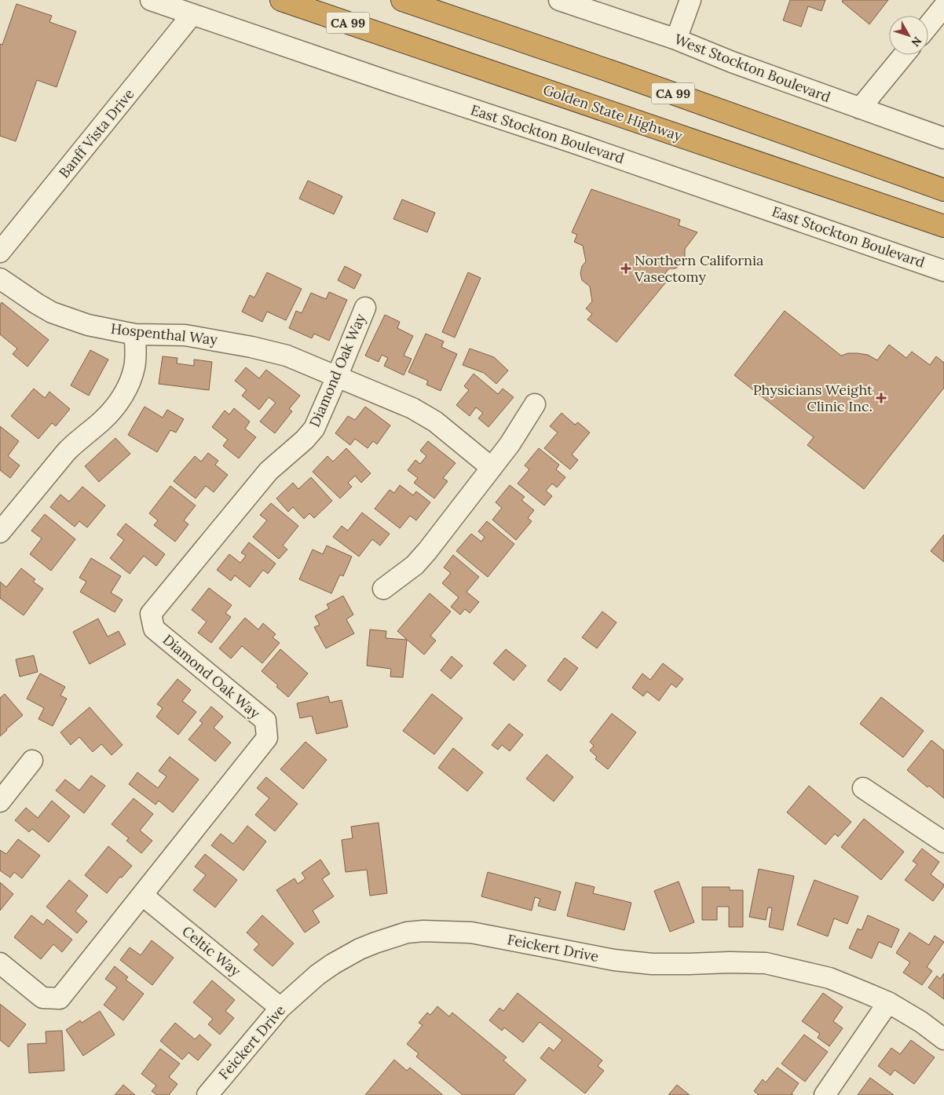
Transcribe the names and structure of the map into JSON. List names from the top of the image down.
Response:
{
  "streets": {
    "highway": ["CA 99", "Golden State Highway"],
    "street": [
      "West Stockton Boulevard",
      "Banff Vista Drive",
      "East Stockton Boulevard",
      "Hospenthal Way",
      "Diamond Oak Way",
      "Feickert Drive",
      "Celtic Way"
    ]
  },
  "crossings": [
    ["Banff Vista Drive", "East Stockton Boulevard"],
    ["Hospenthal Way", "Diamond Oak Way"],
    ["Diamond Oak Way", "Celtic Way"],
    ["Feickert Drive", "Celtic Way"]
  ],
  "places": {
    "health": ["Northern California Vasectomy", "Physicians Weight Clinic Inc."]
  },
  "north": "bottom right"
}
